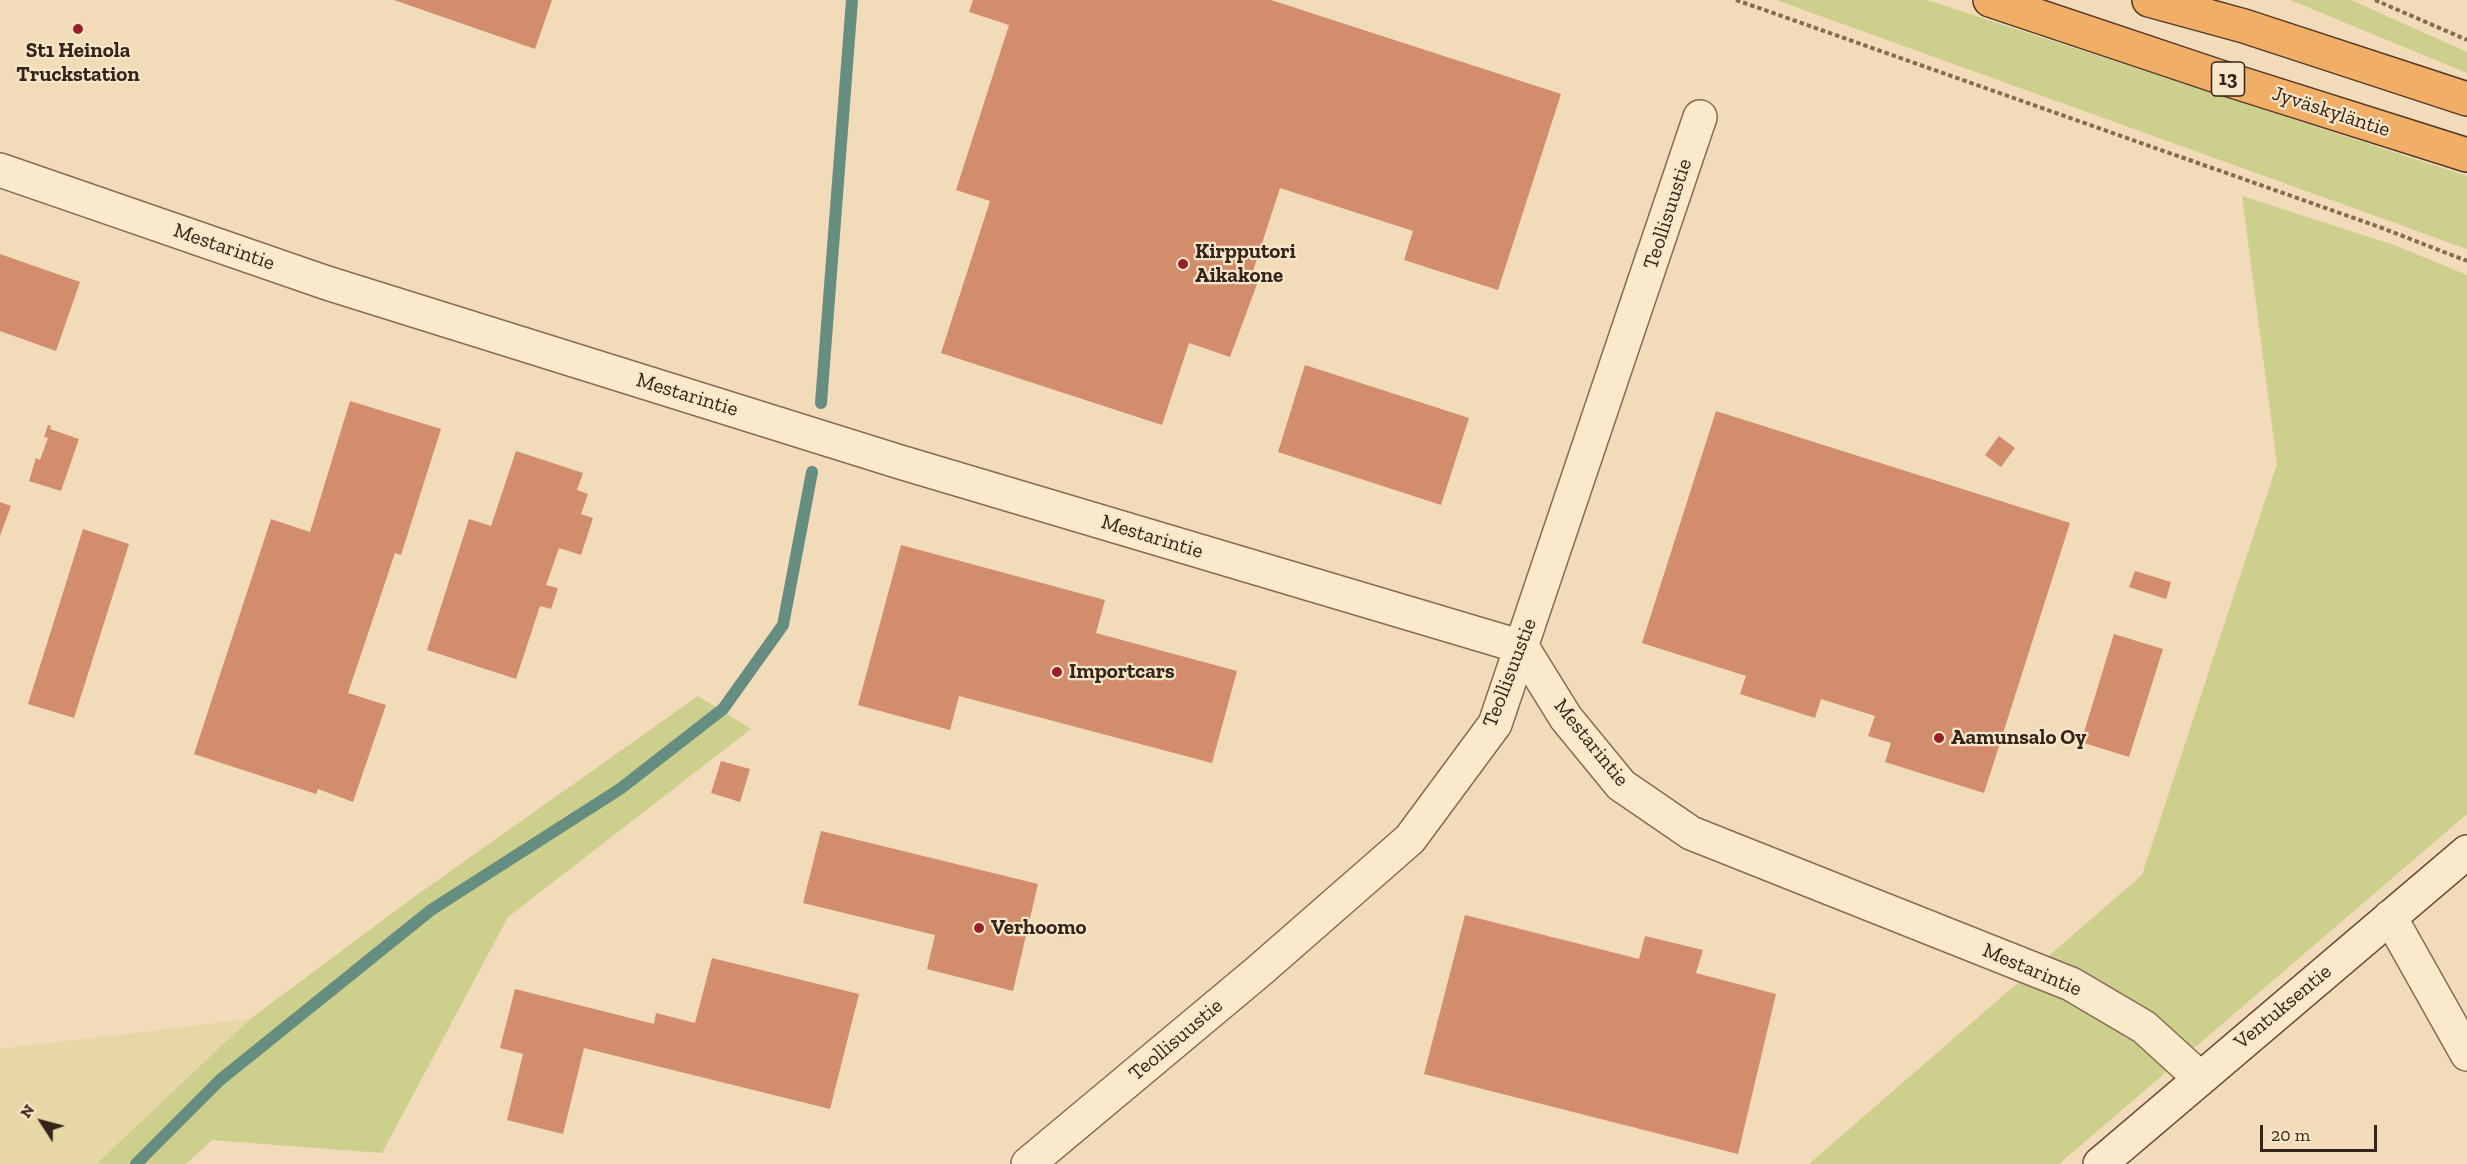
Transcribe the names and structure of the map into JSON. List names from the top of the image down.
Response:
{
  "streets": {
    "highway": ["13", "Jyväskyläntie"],
    "street": ["Teollisuustie", "Mestarintie", "Ventuksentie"]
  },
  "crossings": [
    ["Teollisuustie", "Mestarintie"],
    ["Mestarintie", "Ventuksentie"]
  ],
  "places": [
    "St1 Heinola Truckstation",
    "Kirpputori Aikakone",
    "Importcars",
    "Aamunsalo Oy",
    "Verhoomo"
  ],
  "scale_bar": "20 m",
  "north": "top left"
}
